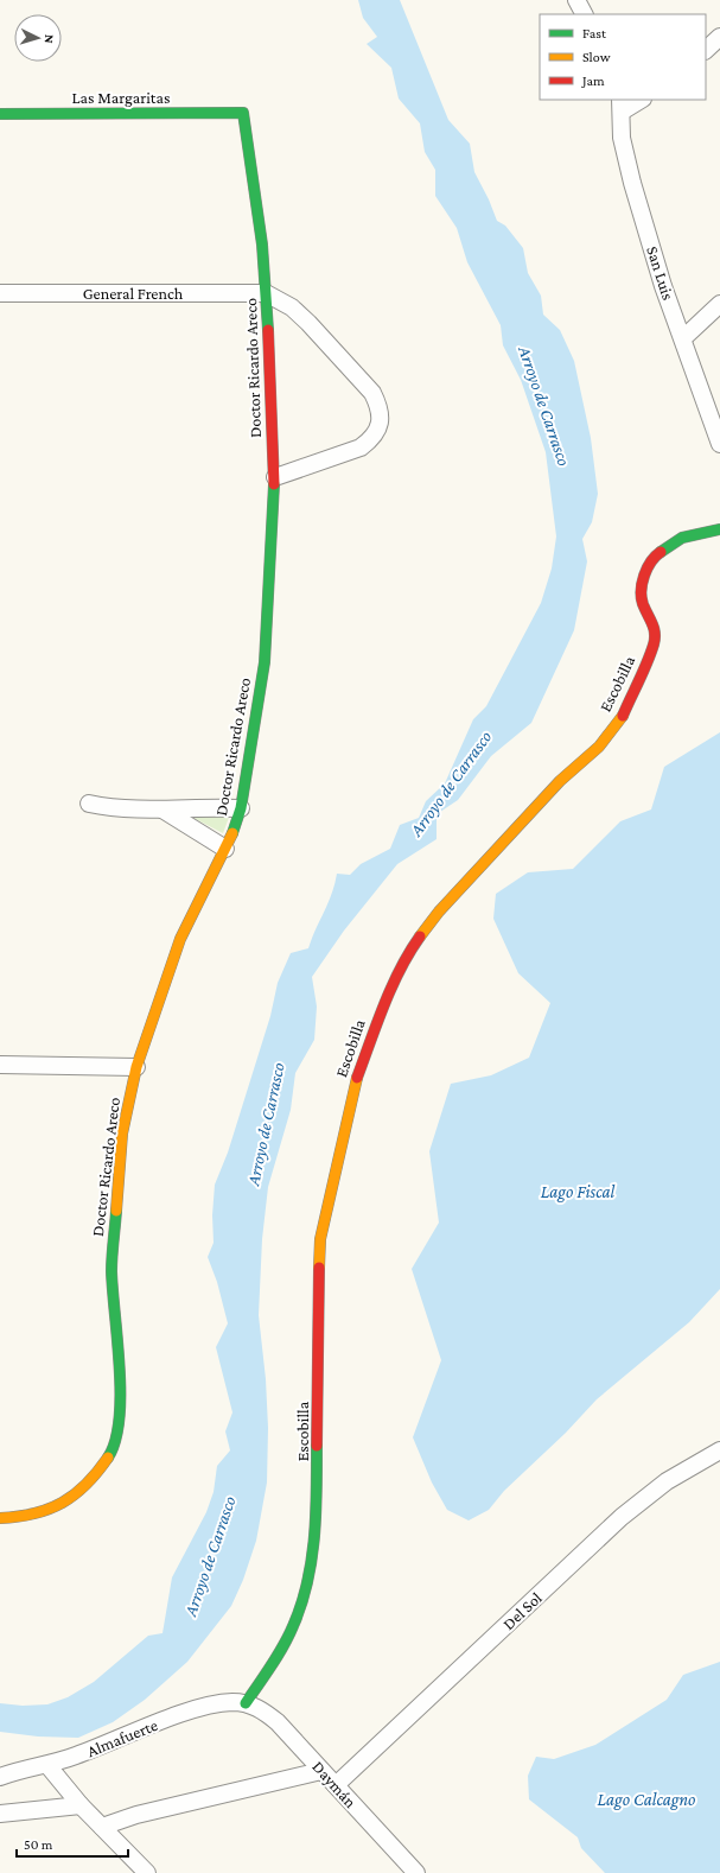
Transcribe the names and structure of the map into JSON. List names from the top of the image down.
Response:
{
  "streets": {
    "street": [
      "Las Margaritas",
      "San Luis",
      "General French",
      "Doctor Ricardo Areco",
      "Escobilla",
      "Del Sol",
      "Almafuerte",
      "Daymán"
    ]
  },
  "crossings": [
    ["Las Margaritas", "Doctor Ricardo Areco"],
    ["General French", "Doctor Ricardo Areco"],
    ["Escobilla", "Almafuerte"],
    ["Escobilla", "Daymán"],
    ["Del Sol", "Daymán"],
    ["Almafuerte", "Daymán"]
  ],
  "water": ["Arroyo de Carrasco", "Lago Fiscal", "Lago Calcagno"],
  "legend": ["Fast", "Slow", "Jam"],
  "scale_bar": "50 m",
  "north": "right"
}
